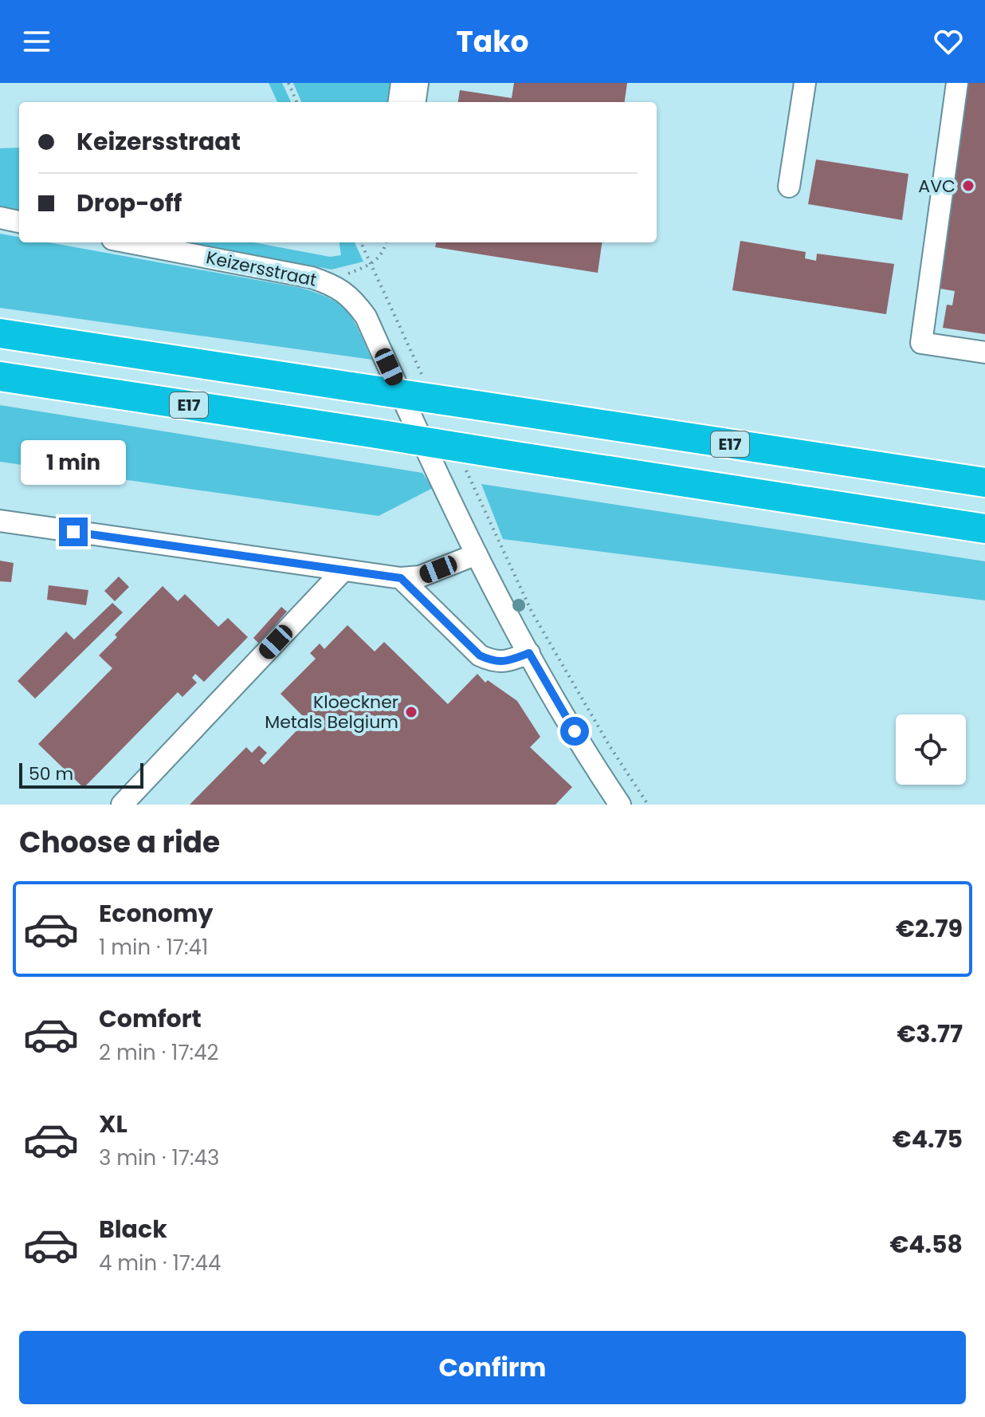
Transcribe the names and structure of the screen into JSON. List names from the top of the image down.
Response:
{
  "streets": {
    "highway": ["E17"],
    "street": ["Keizersstraat"]
  },
  "places": ["AVC", "Kloeckner Metals Belgium"],
  "scale_bar": "50 m",
  "page": {
    "header": "Tako",
    "banner": ["Keizersstraat", "Drop-off"],
    "bubble": "1 min",
    "scale": "50 m",
    "heading": "Choose a ride",
    "list": [
      {
        "name": "Economy",
        "note": "1 min · 17:41",
        "value": "€2.79"
      },
      {
        "name": "Comfort",
        "note": "2 min · 17:42",
        "value": "€3.77"
      },
      {
        "name": "XL",
        "note": "3 min · 17:43",
        "value": "€4.75"
      },
      {
        "name": "Black",
        "note": "4 min · 17:44",
        "value": "€4.58"
      }
    ],
    "buttons": "Confirm"
  }
}
